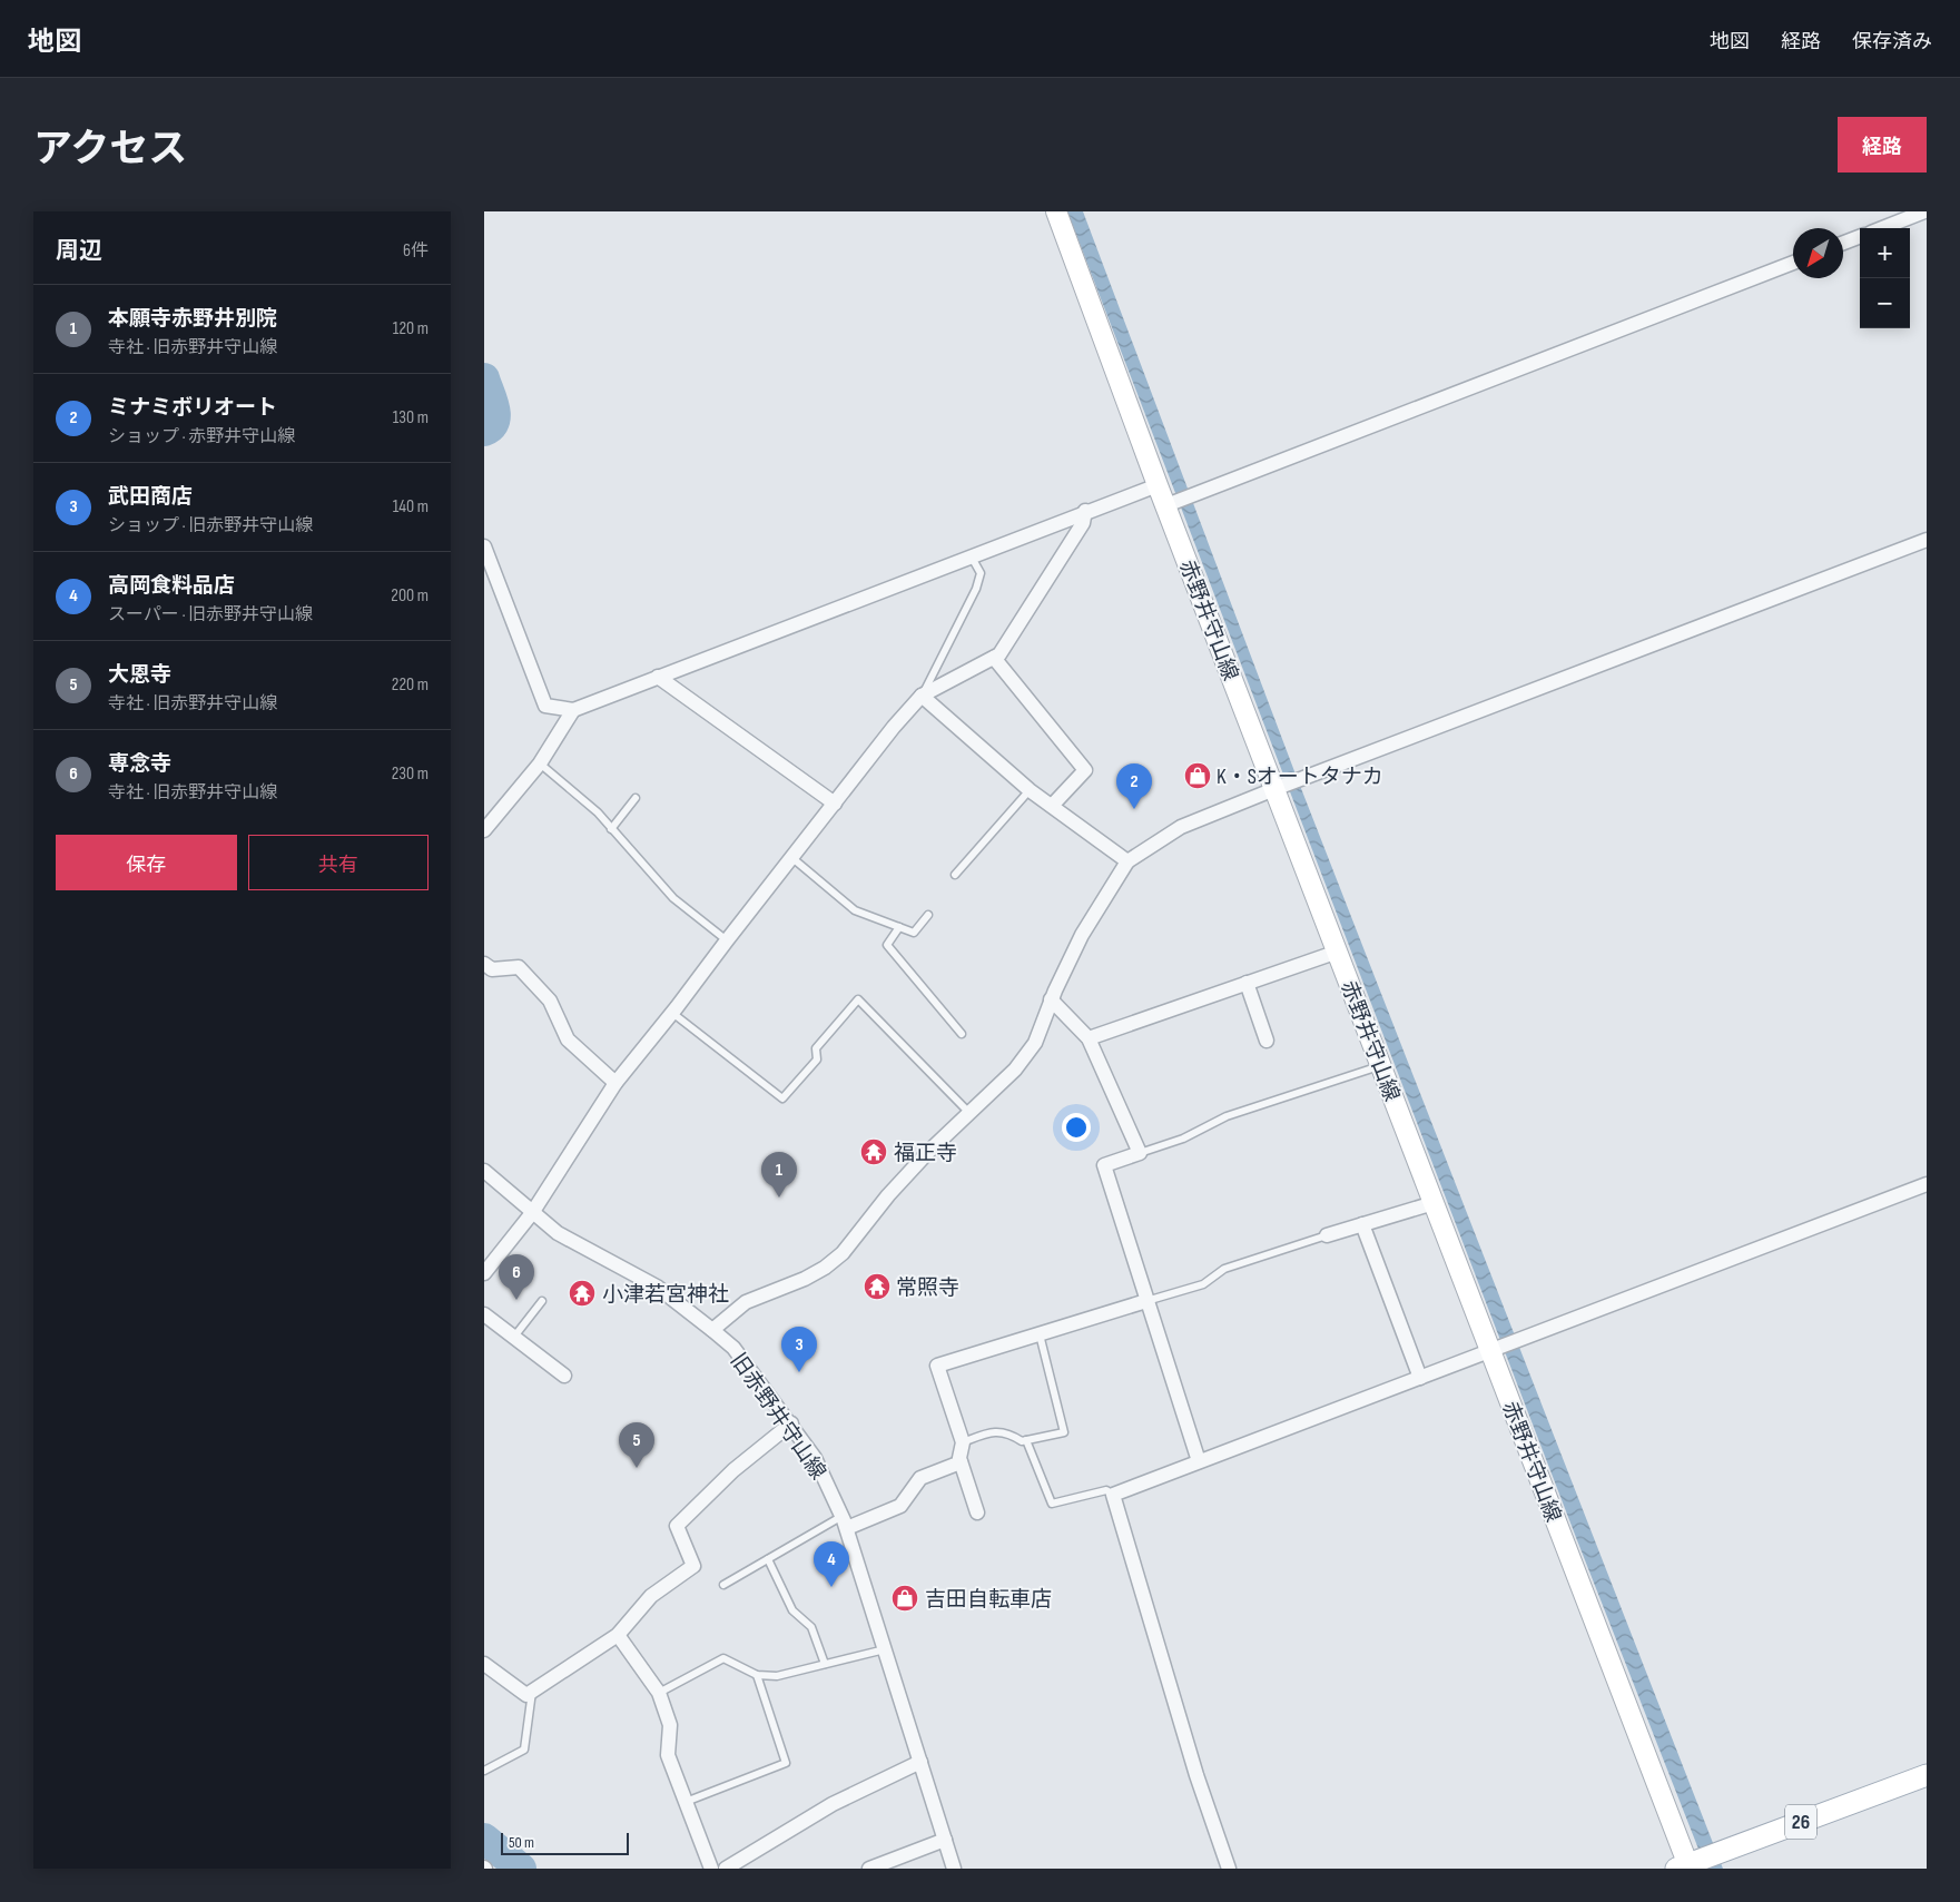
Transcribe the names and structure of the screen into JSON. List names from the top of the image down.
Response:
{
  "streets": {
    "main road": ["赤野井守山線", "26"],
    "street": ["旧赤野井守山線"]
  },
  "crossings": [
    ["赤野井守山線", "26"]
  ],
  "places": {
    "shop": ["K・Sオートタナカ", "吉田自転車店"],
    "temple": ["福正寺", "常照寺", "小津若宮神社"]
  },
  "scale_bar": "50 m",
  "north": "bottom left",
  "page": {
    "header": "地図",
    "nav": ["地図", "経路", "保存済み"],
    "title": "アクセス",
    "buttons": [
      "経路",
      ["保存", "共有"]
    ],
    "heading": ["周辺", "6件"],
    "map_buttons": ["+", "−"],
    "list": [
      {
        "mark": "1",
        "name": "本願寺赤野井別院",
        "note": "寺社 · 旧赤野井守山線",
        "value": "120 m"
      },
      {
        "mark": "2",
        "name": "ミナミボリオート",
        "note": "ショップ · 赤野井守山線",
        "value": "130 m"
      },
      {
        "mark": "3",
        "name": "武田商店",
        "note": "ショップ · 旧赤野井守山線",
        "value": "140 m"
      },
      {
        "mark": "4",
        "name": "高岡食料品店",
        "note": "スーパー · 旧赤野井守山線",
        "value": "200 m"
      },
      {
        "mark": "5",
        "name": "大恩寺",
        "note": "寺社 · 旧赤野井守山線",
        "value": "220 m"
      },
      {
        "mark": "6",
        "name": "専念寺",
        "note": "寺社 · 旧赤野井守山線",
        "value": "230 m"
      }
    ],
    "pins": [
      "2",
      "1",
      "6",
      "3",
      "5",
      "4"
    ],
    "scale": "50 m"
  }
}
